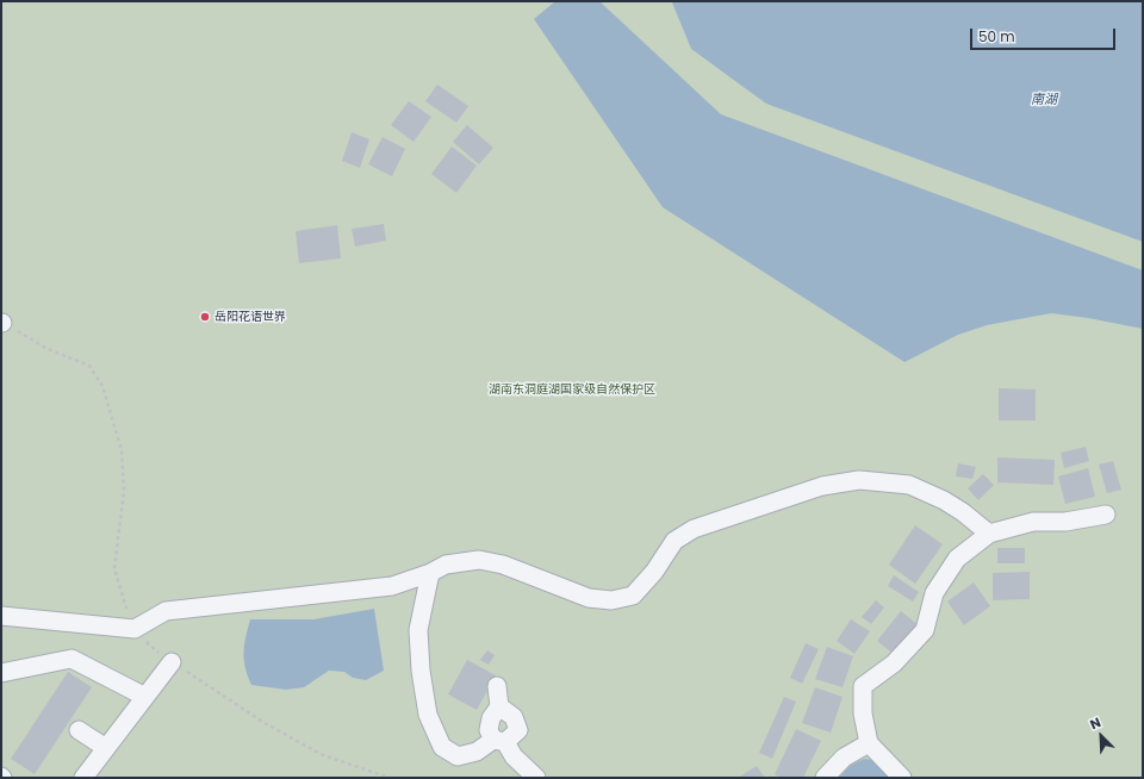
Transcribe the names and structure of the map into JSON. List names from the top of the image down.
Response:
{
  "water": ["南湖"],
  "parks": ["湖南东洞庭湖国家级自然保护区"],
  "places": ["岳阳花语世界"],
  "scale_bar": "50 m",
  "north": "top left"
}
